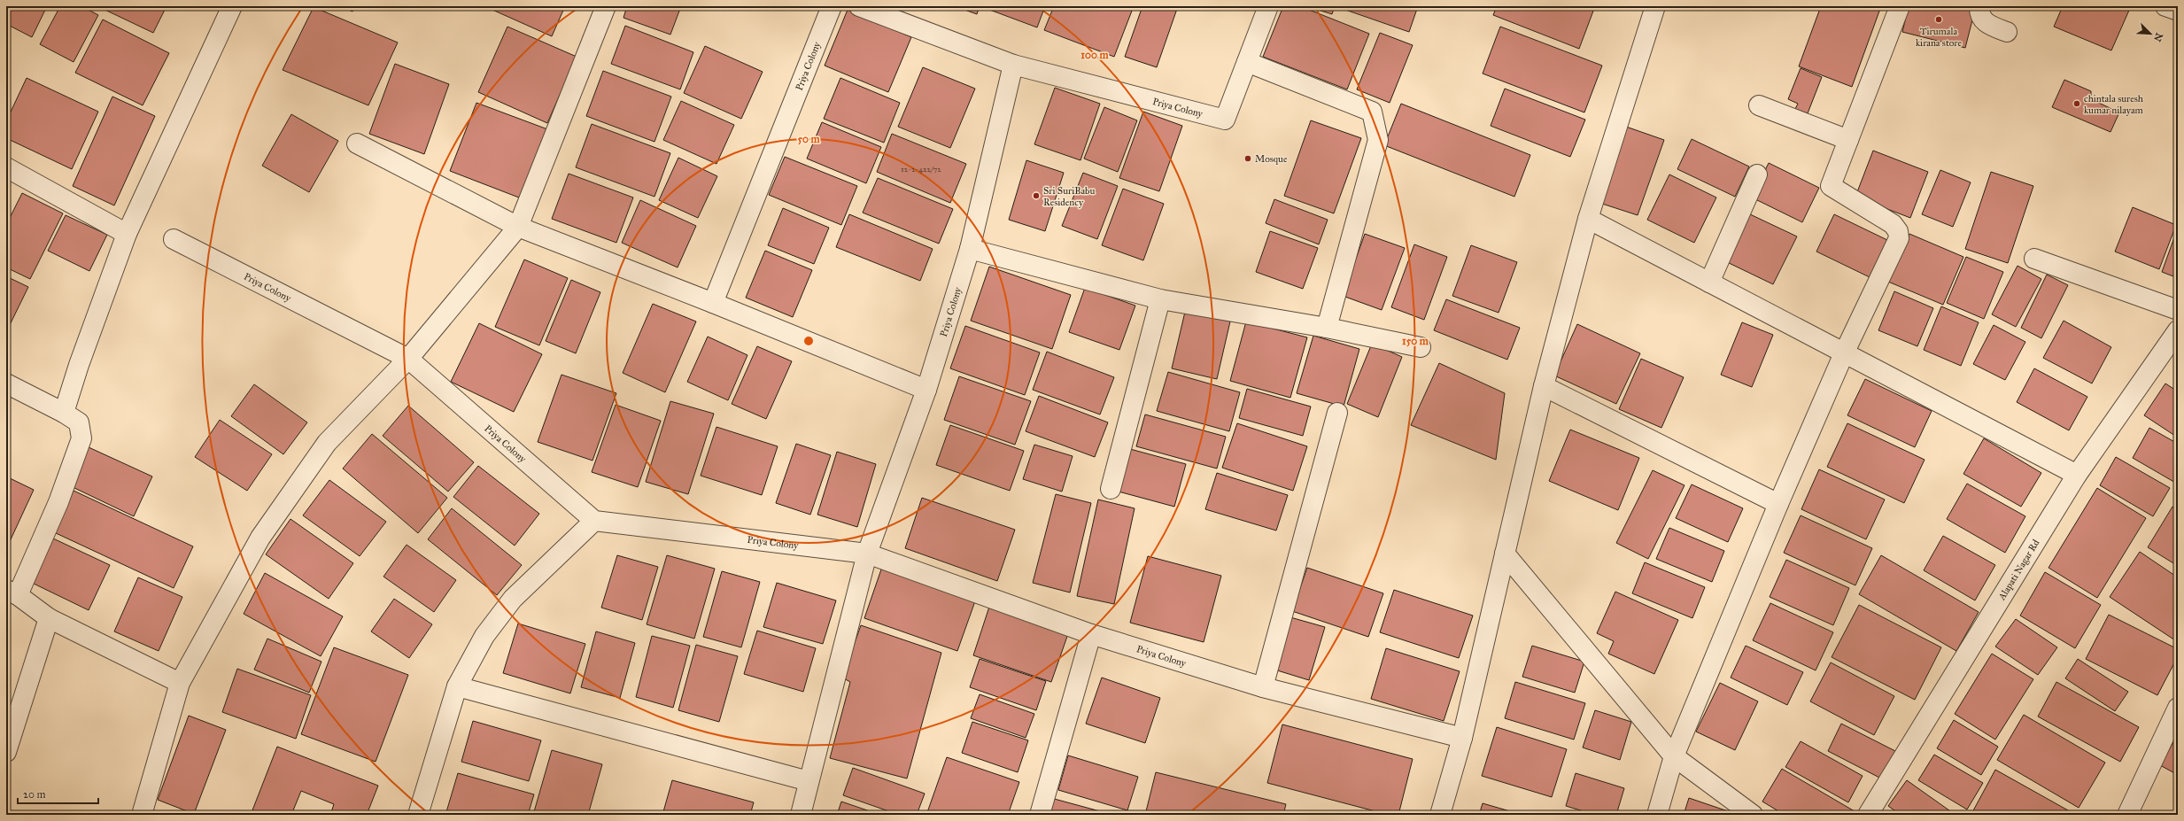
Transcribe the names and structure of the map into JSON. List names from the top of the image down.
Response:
{
  "streets": {
    "street": ["Priya Colony", "Alapati Nagar Rd"]
  },
  "places": [
    "Tirumala kirana store",
    "chintala suresh kumar nilayam",
    "Mosque",
    "Sri SuriBabu Residency"
  ],
  "house_numbers": ["12-2-422/72"],
  "scale_bar": "20 m",
  "north": "bottom right",
  "rings": ["100 m", "50 m", "150 m"]
}
